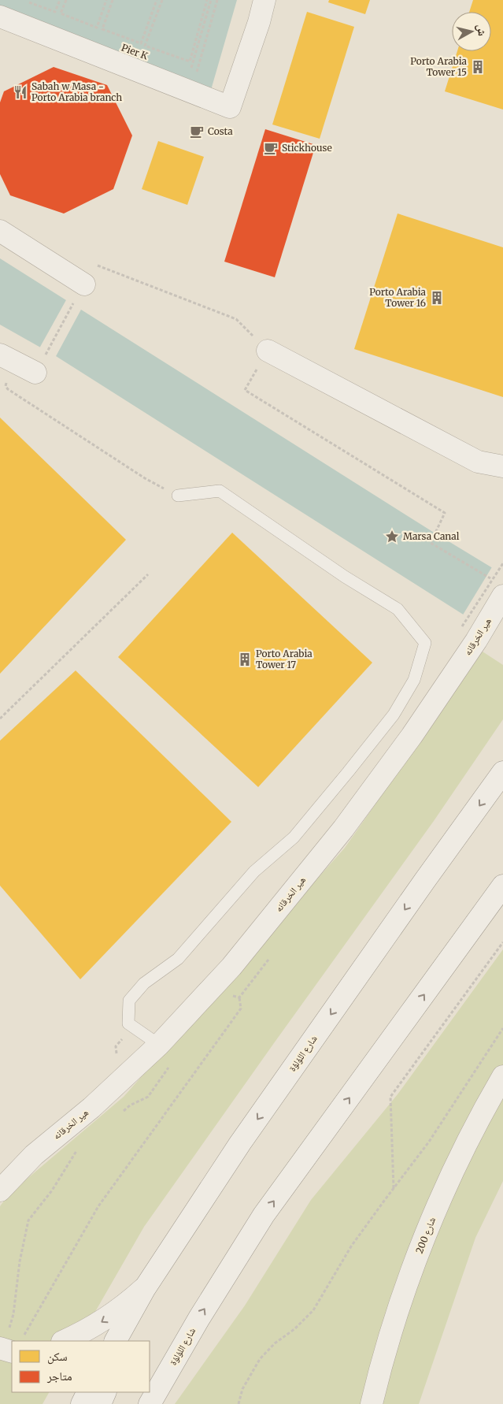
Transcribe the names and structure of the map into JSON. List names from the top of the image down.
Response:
{
  "streets": {
    "street": ["هير الخرقانه", "شارع اللؤلؤة", "شارع 200"],
    "path": ["Pier K"]
  },
  "places": {
    "building": ["Porto Arabia Tower 15", "Porto Arabia Tower 16", "Porto Arabia Tower 17"],
    "restaurant": ["Sabah w Masa - Porto Arabia branch"],
    "cafe": ["Costa", "Stickhouse"],
    "place": ["Marsa Canal"]
  },
  "legend": ["سكن", "متاجر"],
  "north": "right"
}
